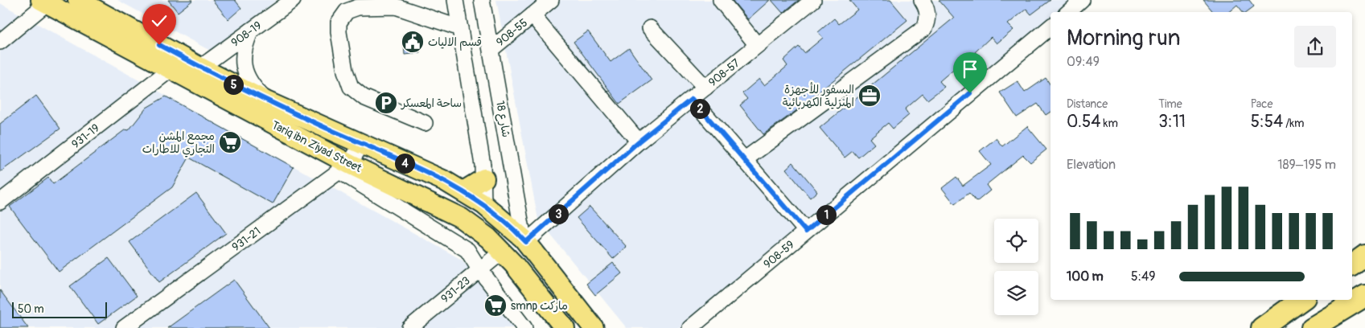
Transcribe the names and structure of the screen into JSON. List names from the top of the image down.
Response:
{
  "streets": {
    "main road": ["Tariq ibn Ziyad Street"],
    "street": [
      "908-55",
      "908-19",
      "908-57",
      "شارع 18",
      "931-19",
      "931-21",
      "908-59",
      "931-23"
    ]
  },
  "crossings": [
    ["908-55", "شارع 18"],
    ["908-19", "Tariq ibn Ziyad Street"],
    ["908-57", "شارع 18"],
    ["908-57", "Tariq ibn Ziyad Street"],
    ["شارع 18", "Tariq ibn Ziyad Street"],
    ["931-19", "Tariq ibn Ziyad Street"],
    ["Tariq ibn Ziyad Street", "931-21"],
    ["Tariq ibn Ziyad Street", "931-23"]
  ],
  "places": {
    "public building": ["قسم الاليات"],
    "office": ["البسفور للأجهزة المنزلية الكهربائية"],
    "parking": ["ساحة المعسكر"],
    "supermarket": ["مجمع المشن التجاري للاطارات", "smnp ماركت"]
  },
  "scale_bar": "50 m",
  "page": {
    "heading": ["Morning run", "09:49"],
    "pins": [
      "5",
      "2",
      "4",
      "3",
      "1"
    ],
    "stats": [
      ["Distance", "0.54 km"],
      ["Time", "3:11"],
      ["Pace", "5:54 /km"]
    ],
    "chart": ["Elevation", "189–195 m"],
    "list": [
      {
        "name": "100 m",
        "note": "5:49"
      }
    ],
    "scale": "50 m"
  }
}
